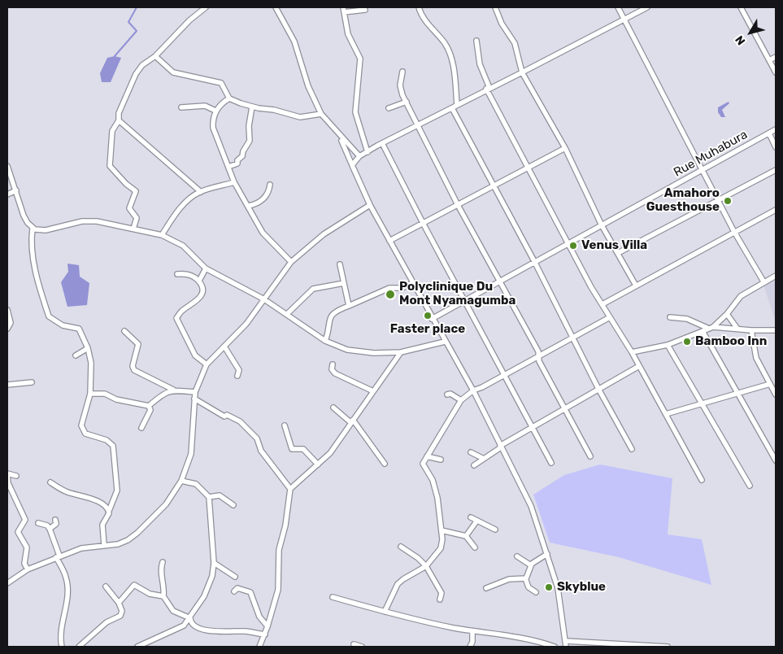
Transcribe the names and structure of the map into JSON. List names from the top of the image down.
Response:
{
  "streets": {
    "street": ["Rue Muhabura"]
  },
  "places": [
    "Amahoro Guesthouse",
    "Venus Villa",
    "Polyclinique Du Mont Nyamagumba",
    "Faster place",
    "Bamboo Inn",
    "Skyblue"
  ],
  "north": "bottom left"
}
